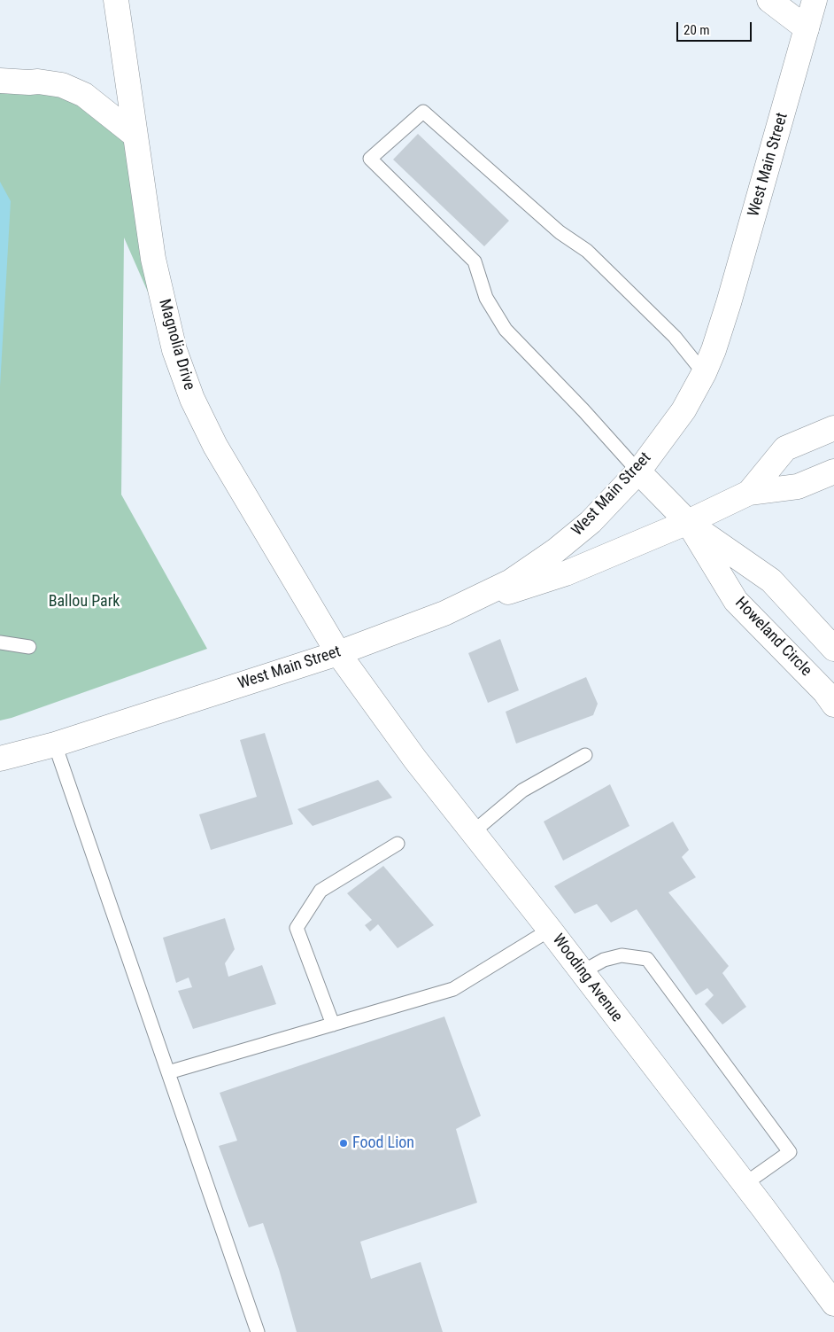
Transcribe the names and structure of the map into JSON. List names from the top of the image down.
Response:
{
  "streets": {
    "street": [
      "West Main Street",
      "Magnolia Drive",
      "Howeland Circle",
      "Wooding Avenue"
    ]
  },
  "crossings": [
    ["West Main Street", "Magnolia Drive"],
    ["West Main Street", "Howeland Circle"],
    ["West Main Street", "Wooding Avenue"],
    ["Magnolia Drive", "Wooding Avenue"]
  ],
  "parks": ["Ballou Park"],
  "places": ["Food Lion"],
  "scale_bar": "20 m"
}
